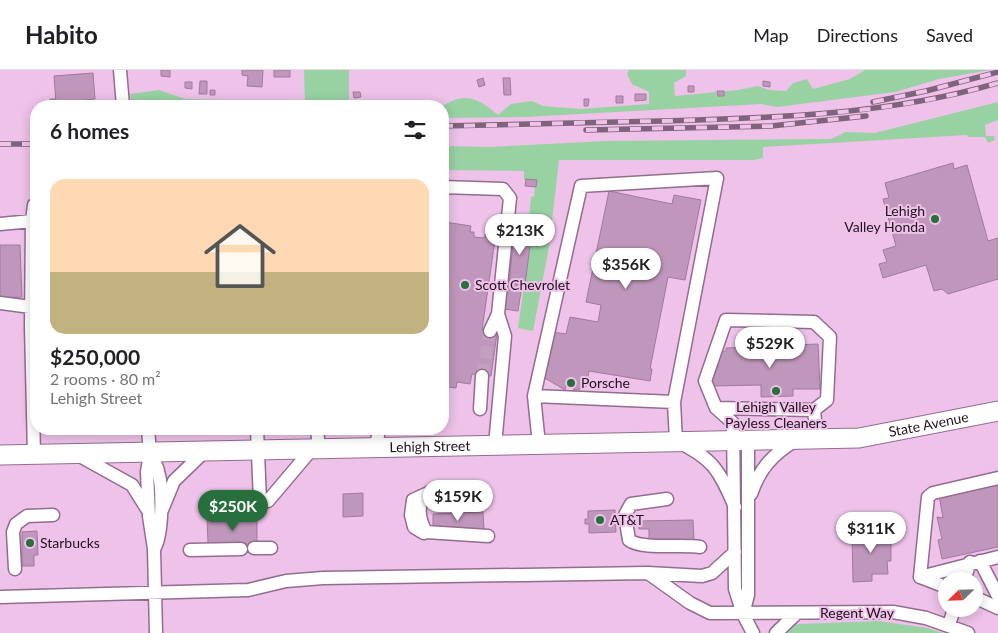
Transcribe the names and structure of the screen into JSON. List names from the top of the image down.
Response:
{
  "streets": {
    "highway": ["State Avenue", "Lehigh Street"],
    "street": ["Regent Way"]
  },
  "crossings": [
    ["State Avenue", "Lehigh Street"]
  ],
  "places": [
    "Lehigh Valley Honda",
    "Scott Chevrolet",
    "Porsche",
    "Lehigh Valley Payless Cleaners",
    "AT&T",
    "Starbucks"
  ],
  "north": "bottom left",
  "page": {
    "header": "Habito",
    "nav": ["Map", "Directions", "Saved"],
    "heading": "6 homes",
    "list": [
      {
        "name": "$250,000",
        "note": "2 rooms · 80 m² · Lehigh Street"
      }
    ],
    "price": [
      "$213K",
      "$356K",
      "$529K",
      "$159K",
      "$250K",
      "$311K"
    ]
  }
}
